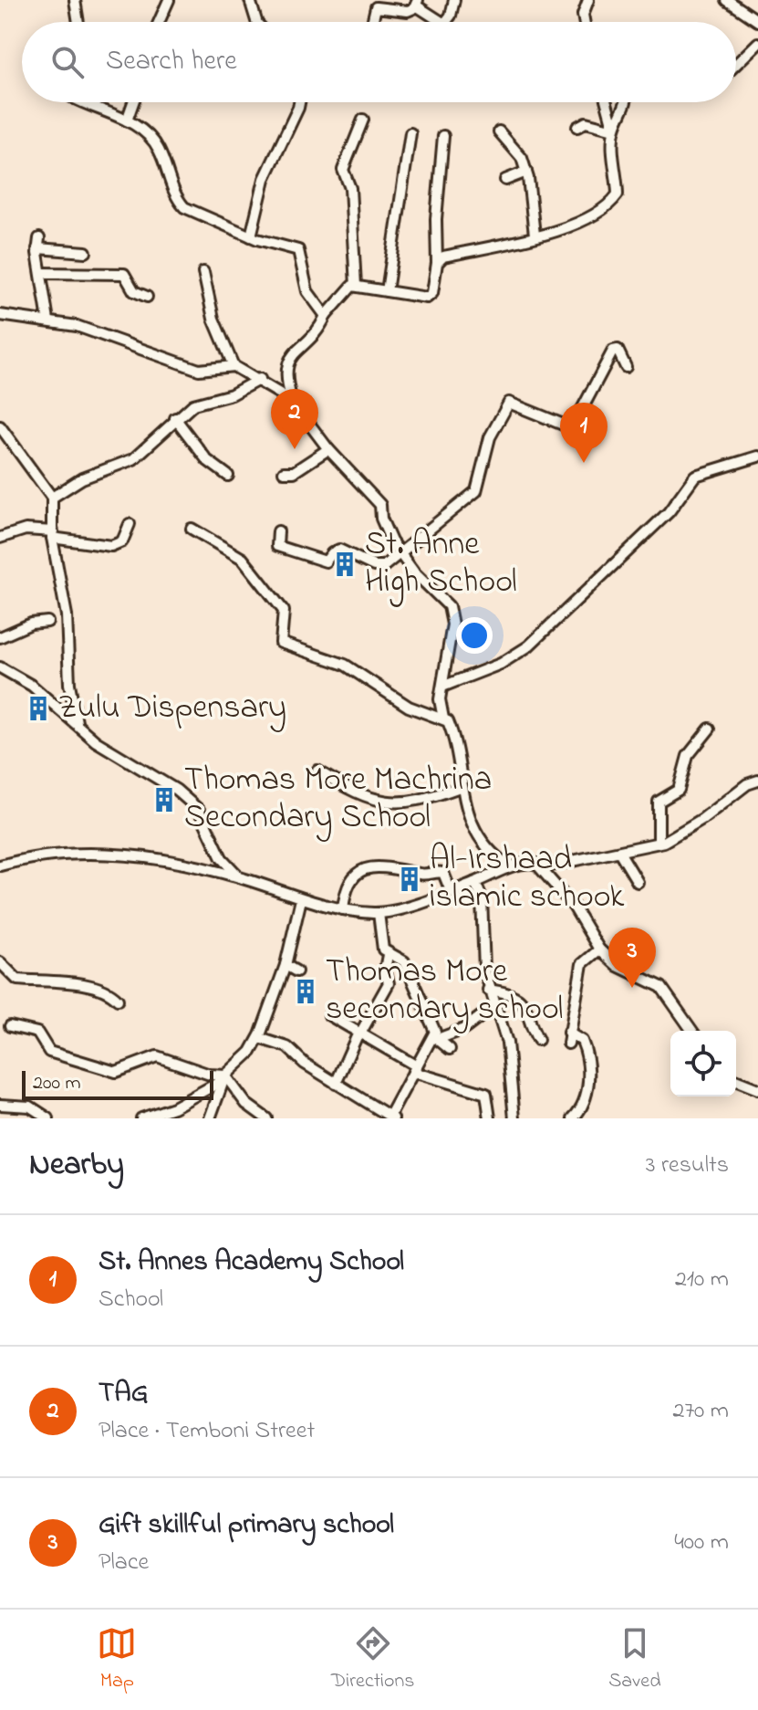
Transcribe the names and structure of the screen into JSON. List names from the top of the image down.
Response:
{
  "places": {
    "building": [
      "St. Anne High School",
      "Zulu Dispensary",
      "Thomas More Machrina Secondary School",
      "Al-Irshaad islamic schook",
      "Thomas More secondary school"
    ]
  },
  "scale_bar": "200 m",
  "page": {
    "search": "Search here",
    "pins": ["2", "1", "3"],
    "scale": "200 m",
    "heading": ["Nearby", "3 results"],
    "list": [
      {
        "mark": "1",
        "name": "St. Annes Academy School",
        "note": "School",
        "value": "210 m"
      },
      {
        "mark": "2",
        "name": "TAG",
        "note": "Place · Temboni Street",
        "value": "270 m"
      },
      {
        "mark": "3",
        "name": "Gift skillful primary school",
        "note": "Place",
        "value": "400 m"
      }
    ],
    "nav": ["Map", "Directions", "Saved"]
  }
}
